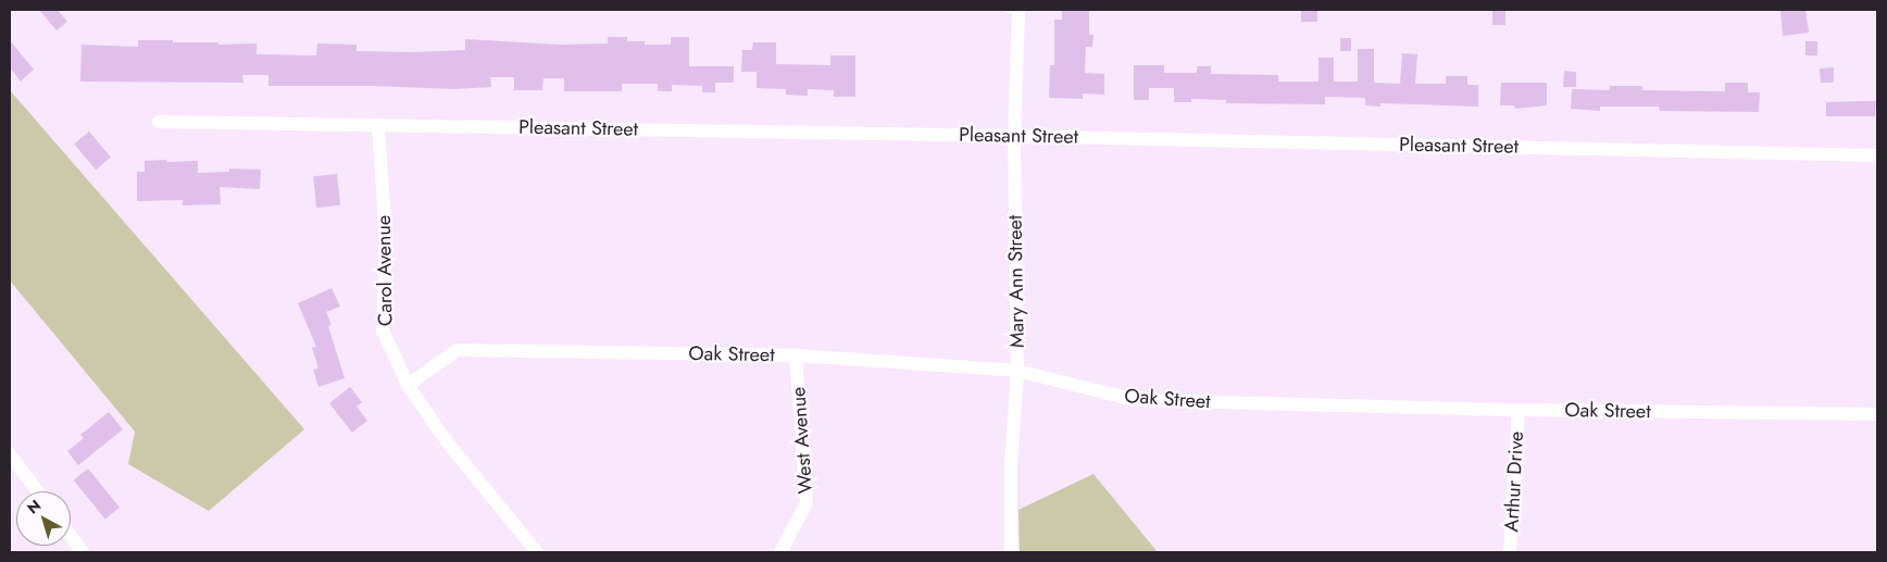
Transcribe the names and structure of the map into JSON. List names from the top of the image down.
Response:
{
  "streets": {
    "street": [
      "Pleasant Street",
      "Carol Avenue",
      "Mary Ann Street",
      "Oak Street",
      "West Avenue",
      "Arthur Drive"
    ]
  },
  "crossings": [
    ["Pleasant Street", "Carol Avenue"],
    ["Pleasant Street", "Mary Ann Street"],
    ["Carol Avenue", "Oak Street"],
    ["Mary Ann Street", "Oak Street"],
    ["Oak Street", "West Avenue"],
    ["Oak Street", "Arthur Drive"]
  ],
  "north": "top left"
}
